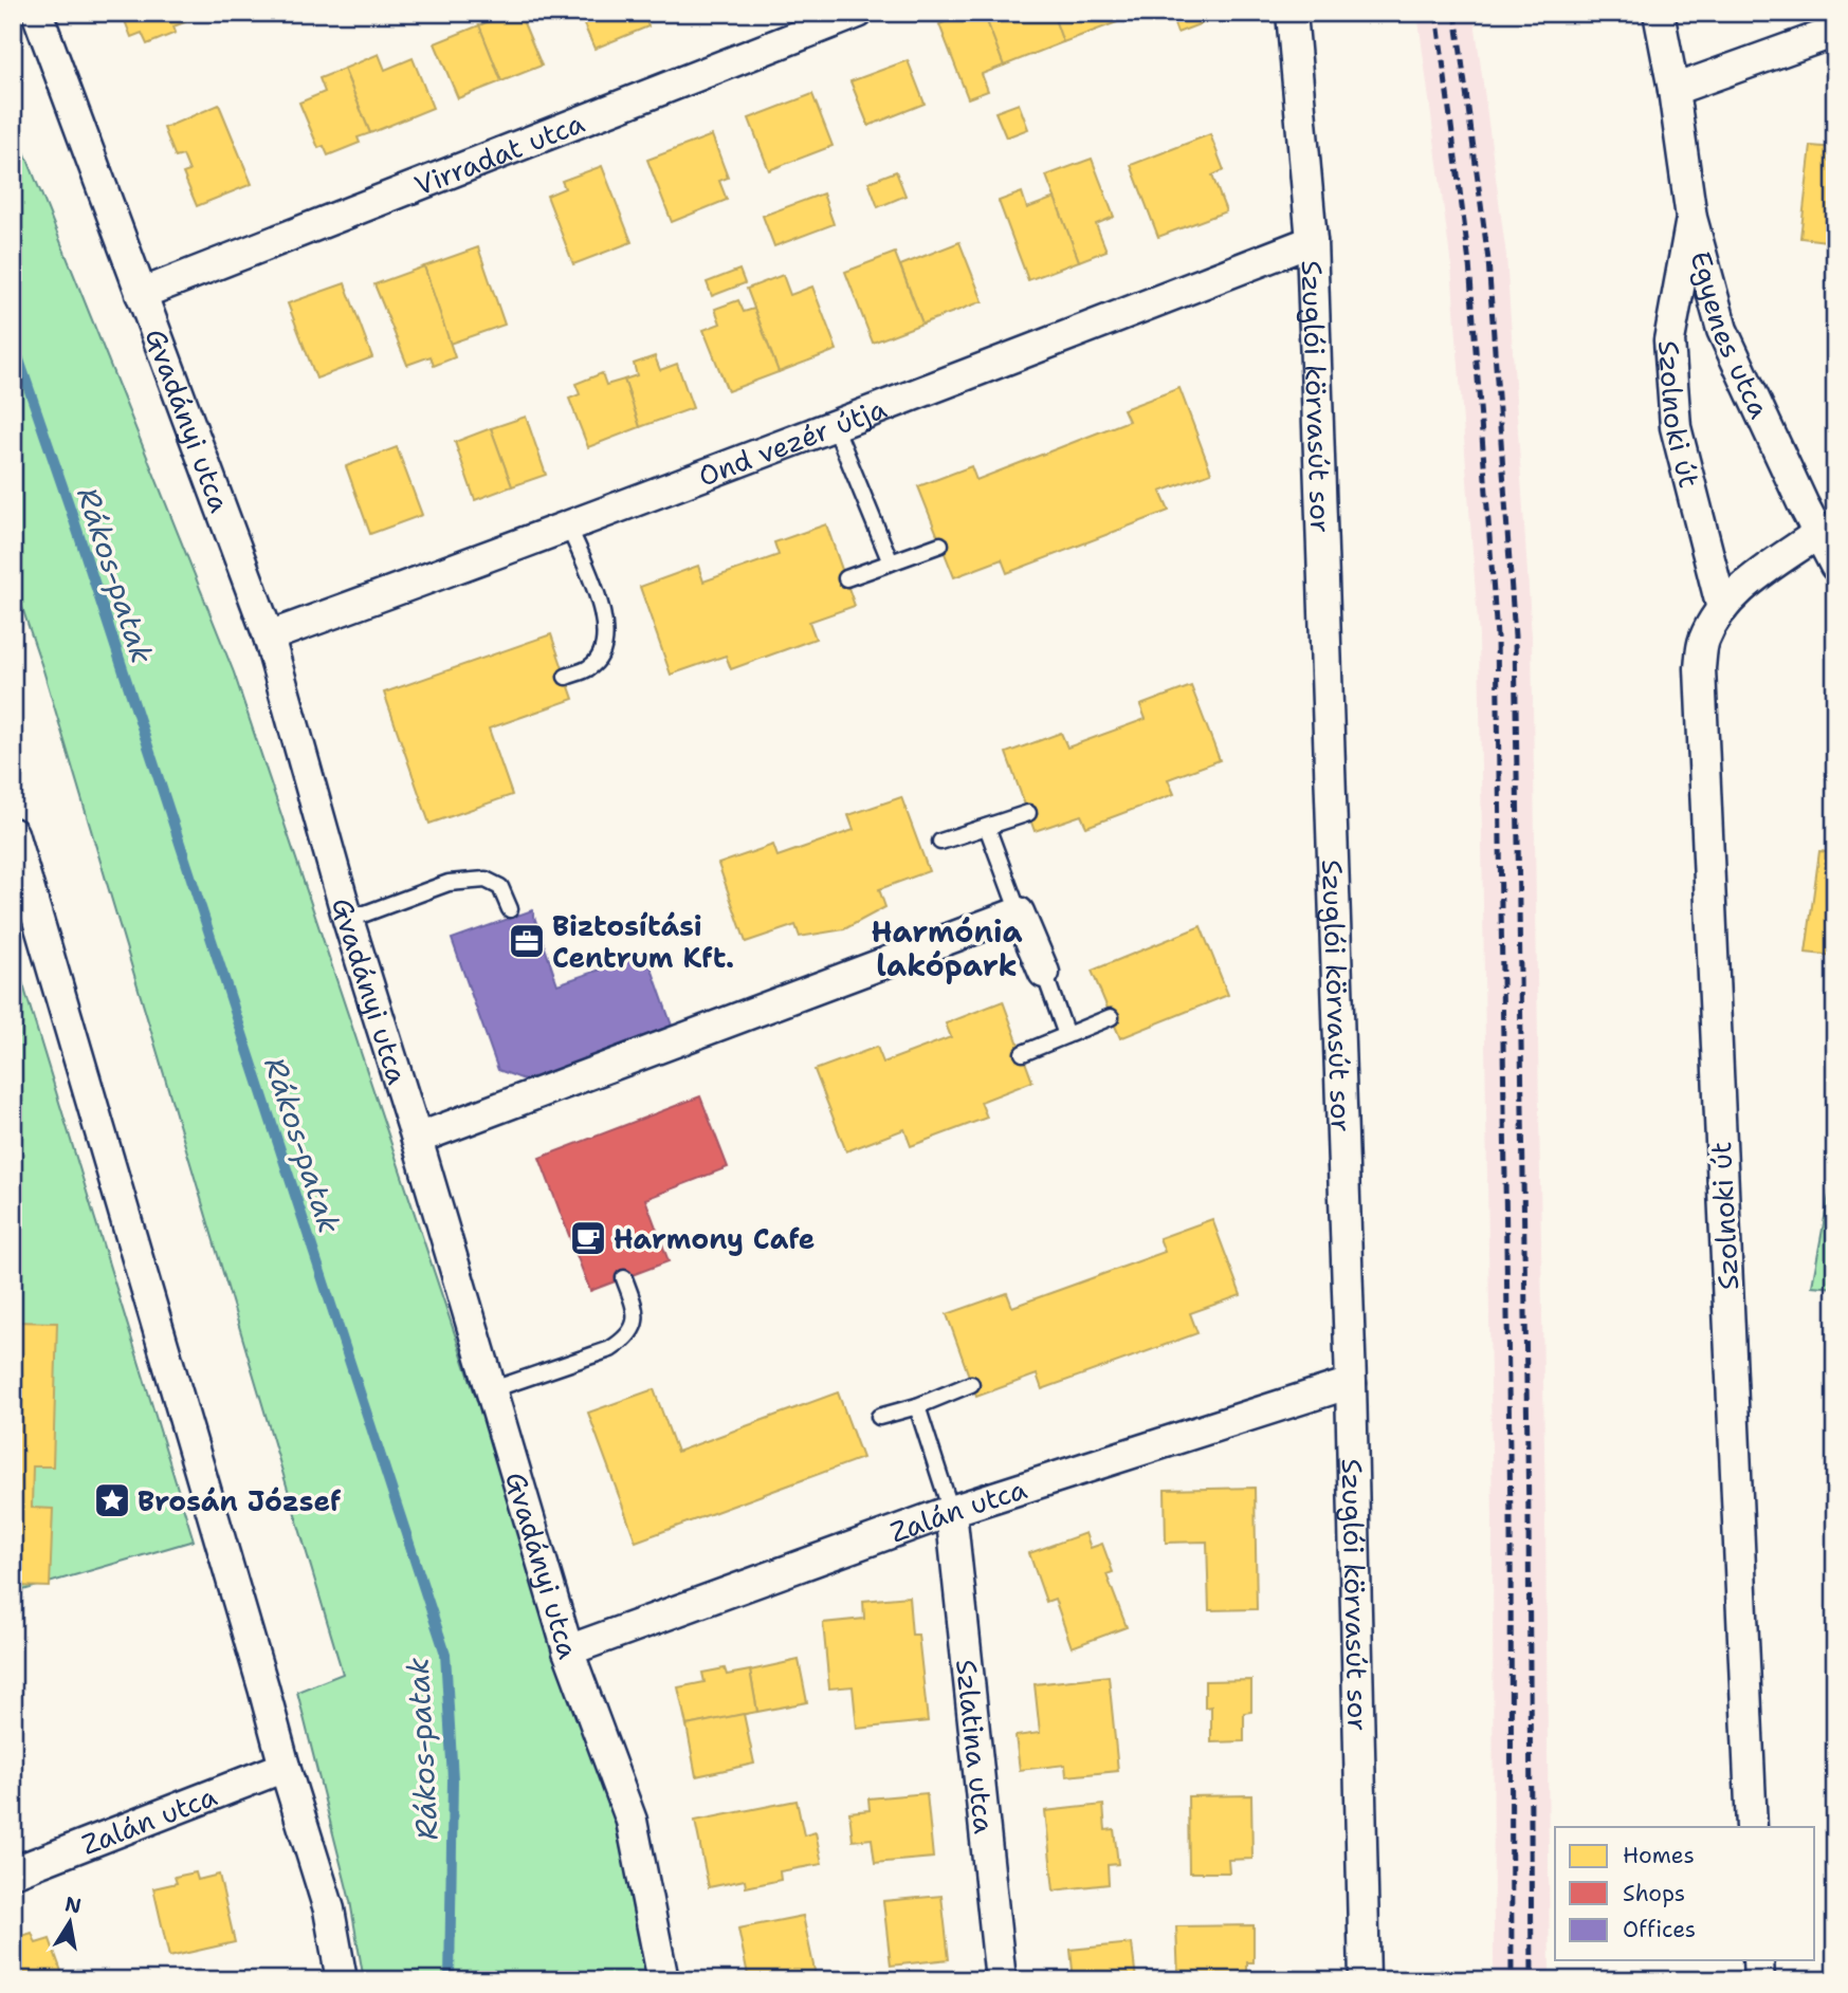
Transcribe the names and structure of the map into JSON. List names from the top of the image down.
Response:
{
  "streets": {
    "street": [
      "Virradat utca",
      "Egyenes utca",
      "Szuglói körvasút sor",
      "Szolnoki út",
      "Gvadányi utca",
      "Ond vezér útja",
      "Zalán utca",
      "Szlatina utca"
    ]
  },
  "crossings": [
    ["Virradat utca", "Gvadányi utca"],
    ["Egyenes utca", "Szolnoki út"],
    ["Szuglói körvasút sor", "Ond vezér útja"],
    ["Szuglói körvasút sor", "Zalán utca"],
    ["Gvadányi utca", "Ond vezér útja"],
    ["Gvadányi utca", "Zalán utca"],
    ["Zalán utca", "Szlatina utca"]
  ],
  "districts": ["Harmónia lakópark"],
  "water": ["Rákos-patak"],
  "places": {
    "office": ["Biztosítási Centrum Kft."],
    "cafe": ["Harmony Cafe"],
    "place": ["Brosán József"]
  },
  "legend": ["Homes", "Shops", "Offices"],
  "north": "top"
}
